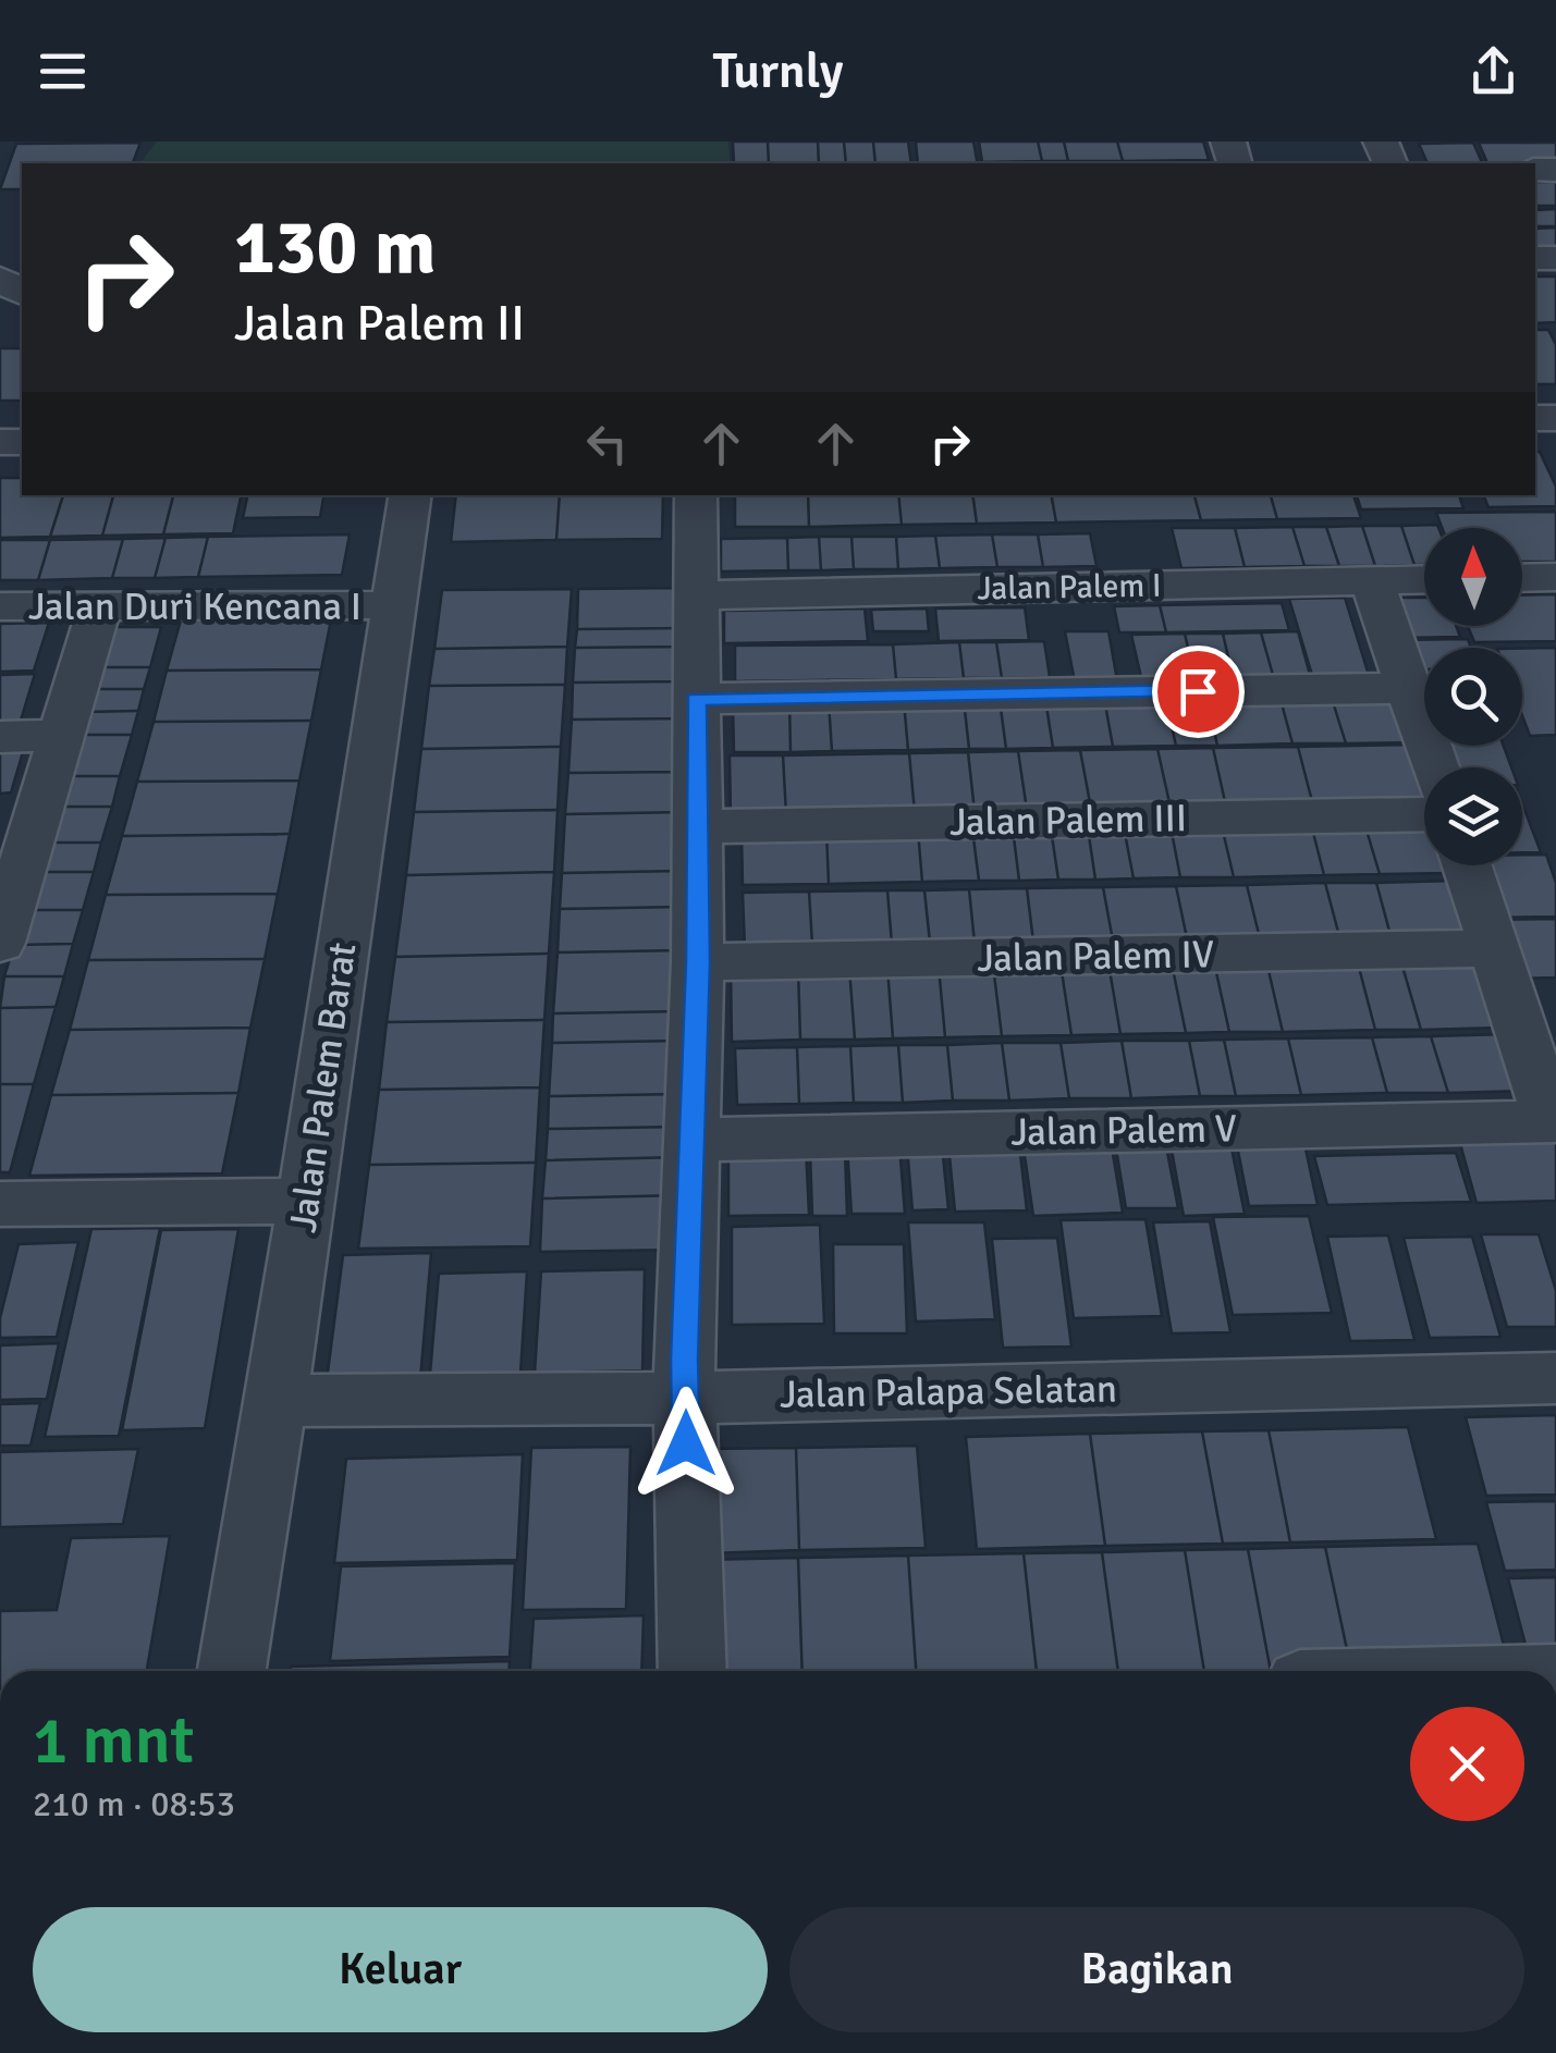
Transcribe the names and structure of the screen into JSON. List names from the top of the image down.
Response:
{
  "streets": {
    "street": [
      "Jalan Palem I",
      "Jalan Duri Kencana I",
      "Jalan Palem III",
      "Jalan Palem IV",
      "Jalan Palem Barat",
      "Jalan Palem V",
      "Jalan Palapa Selatan"
    ]
  },
  "crossings": [
    ["Jalan Duri Kencana I", "Jalan Palem Barat"],
    ["Jalan Palem Barat", "Jalan Palapa Selatan"]
  ],
  "north": "top",
  "page": {
    "header": "Turnly",
    "turn": ["130 m", "Jalan Palem II"],
    "heading": ["1 mnt", "210 m · 08:53"],
    "buttons": ["Keluar", "Bagikan"]
  }
}
